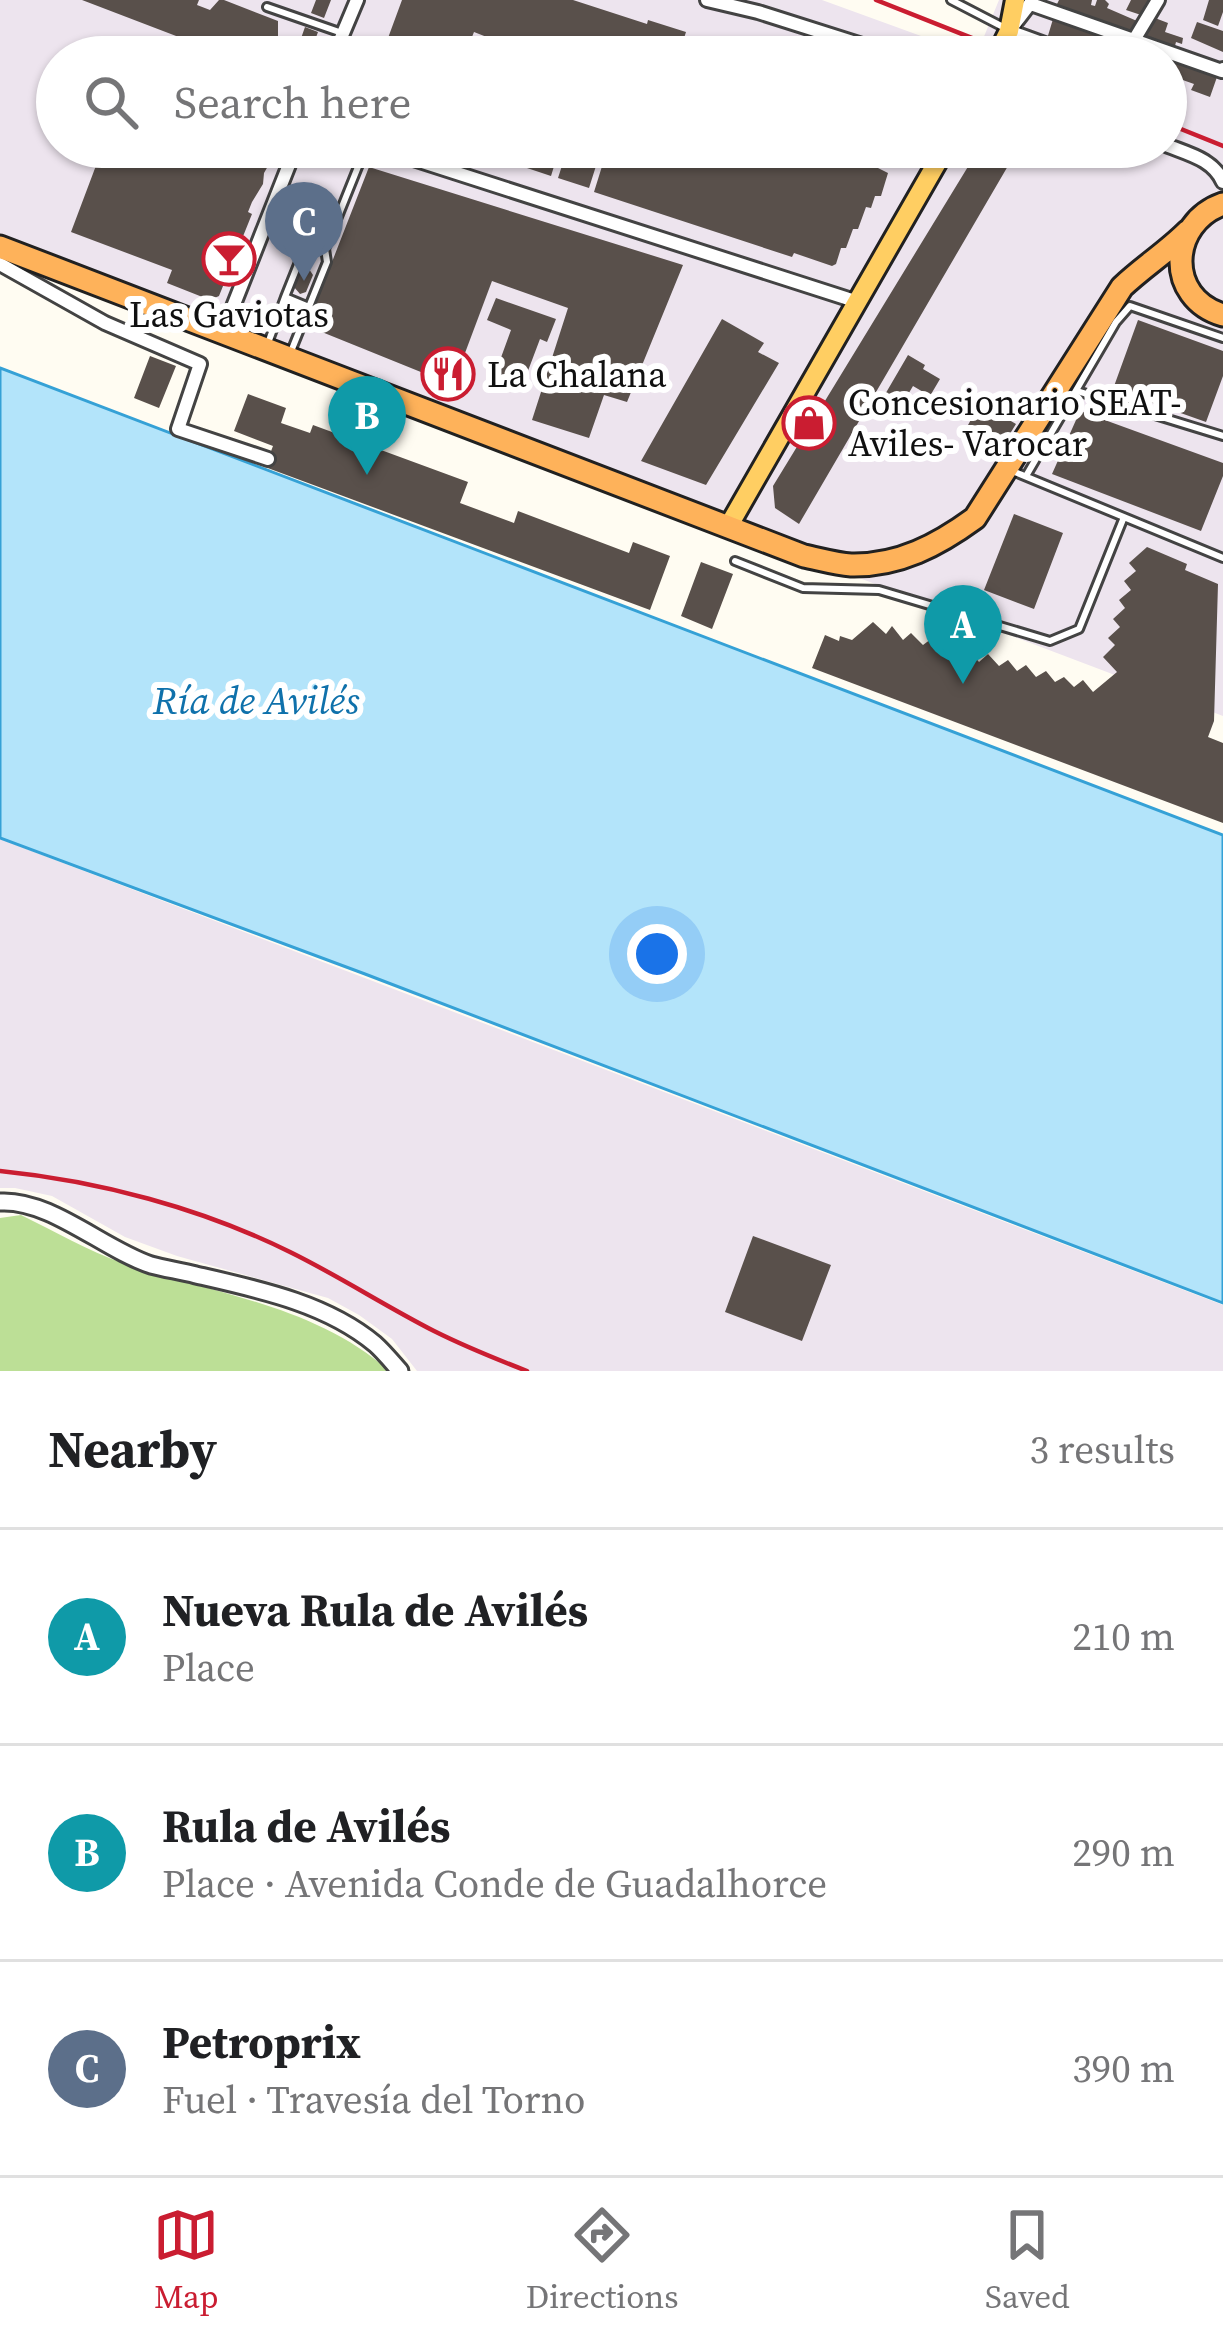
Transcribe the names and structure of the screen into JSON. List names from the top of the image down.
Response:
{
  "water": ["Ría de Avilés"],
  "places": {
    "bar": ["Las Gaviotas"],
    "restaurant": ["La Chalana"],
    "shop": ["Concesionario SEAT- Aviles- Varocar"]
  },
  "page": {
    "search": "Search here",
    "pins": ["C", "B", "A"],
    "heading": ["Nearby", "3 results"],
    "list": [
      {
        "mark": "A",
        "name": "Nueva Rula de Avilés",
        "note": "Place",
        "value": "210 m"
      },
      {
        "mark": "B",
        "name": "Rula de Avilés",
        "note": "Place · Avenida Conde de Guadalhorce",
        "value": "290 m"
      },
      {
        "mark": "C",
        "name": "Petroprix",
        "note": "Fuel · Travesía del Torno",
        "value": "390 m"
      }
    ],
    "nav": ["Map", "Directions", "Saved"]
  }
}
